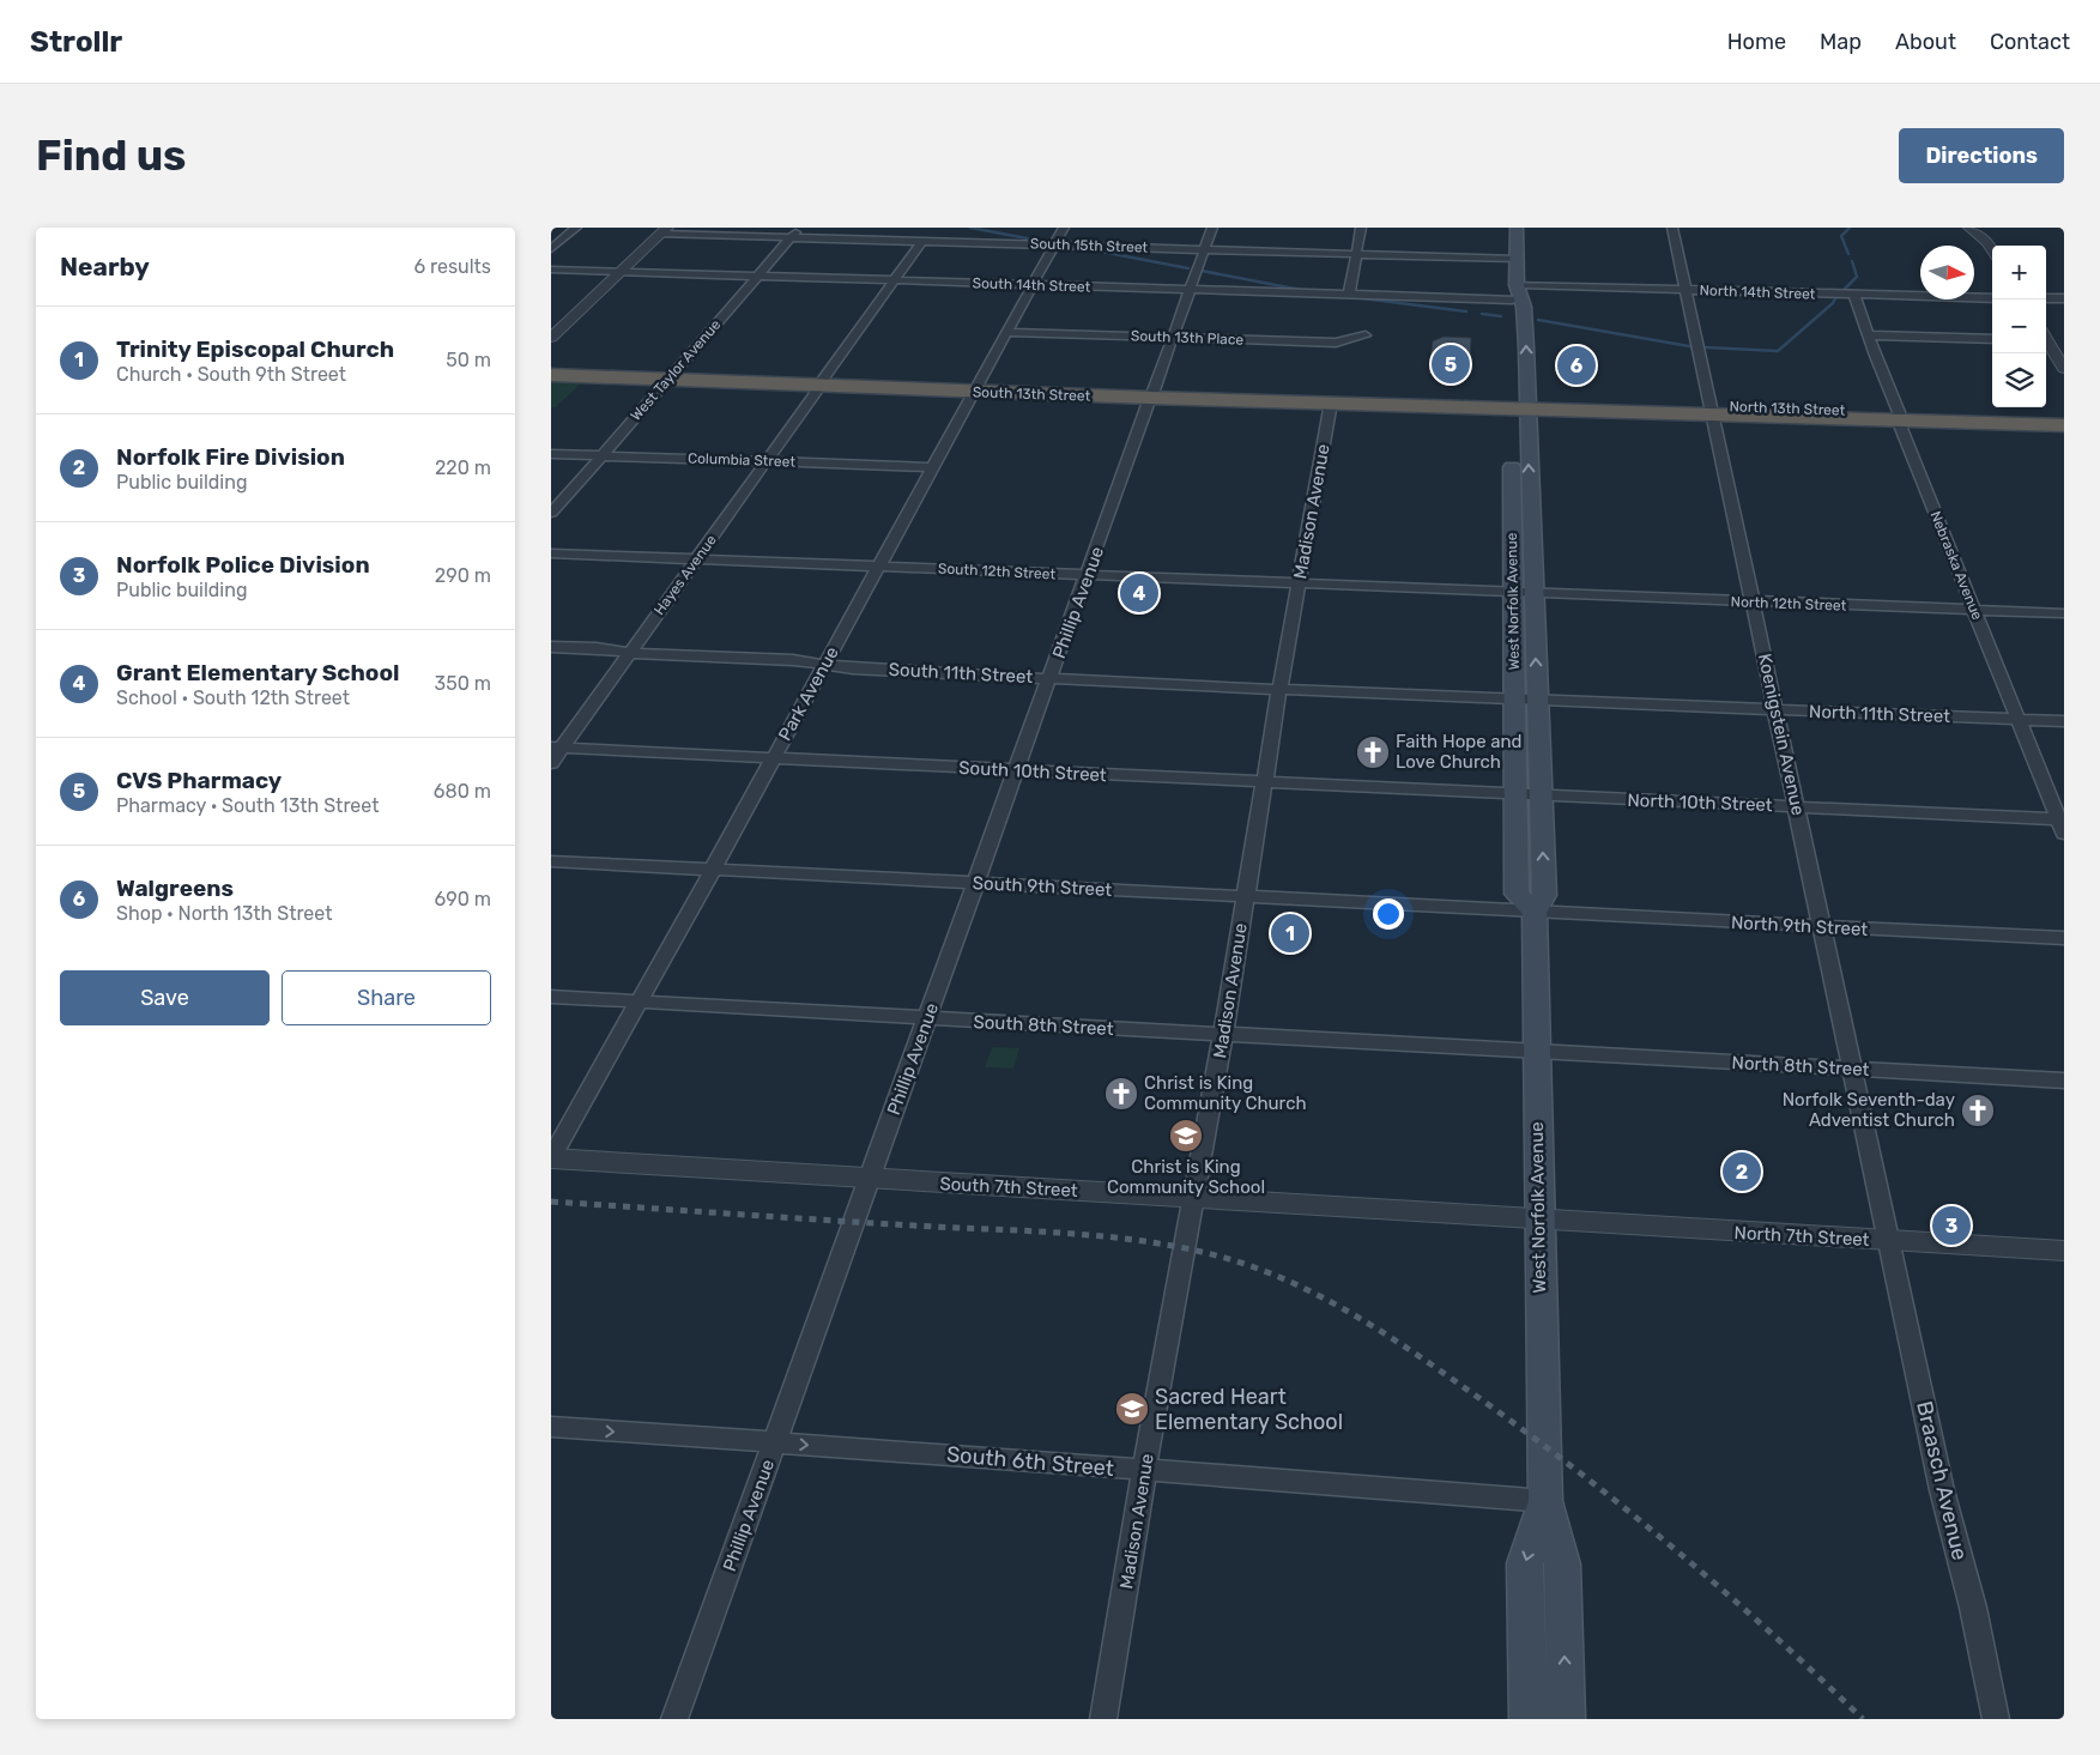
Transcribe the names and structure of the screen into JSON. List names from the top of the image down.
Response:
{
  "streets": {
    "highway": ["South 13th Street", "North 13th Street"],
    "main road": ["West Norfolk Avenue"],
    "street": [
      "South 15th Street",
      "South 14th Street",
      "North 14th Street",
      "South 13th Place",
      "West Taylor Avenue",
      "Columbia Street",
      "Madison Avenue",
      "Nebraska Avenue",
      "South 12th Street",
      "Hayes Avenue",
      "Phillip Avenue",
      "North 12th Street",
      "South 11th Street",
      "Park Avenue",
      "North 11th Street",
      "Koenigstein Avenue",
      "South 10th Street",
      "North 10th Street",
      "South 9th Street",
      "North 9th Street",
      "South 8th Street",
      "North 8th Street",
      "South 7th Street",
      "North 7th Street",
      "South 6th Street",
      "Braasch Avenue"
    ]
  },
  "crossings": [
    ["South 15th Street", "West Taylor Avenue"],
    ["South 15th Street", "Hayes Avenue"],
    ["South 15th Street", "West Norfolk Avenue"],
    ["South 15th Street", "Phillip Avenue"],
    ["South 15th Street", "Park Avenue"],
    ["South 14th Street", "North 14th Street"],
    ["South 14th Street", "West Taylor Avenue"],
    ["South 14th Street", "Hayes Avenue"],
    ["South 14th Street", "West Norfolk Avenue"],
    ["South 14th Street", "Phillip Avenue"],
    ["South 14th Street", "Park Avenue"],
    ["North 14th Street", "Nebraska Avenue"],
    ["North 14th Street", "West Norfolk Avenue"],
    ["North 14th Street", "Koenigstein Avenue"],
    ["South 13th Place", "Phillip Avenue"],
    ["South 13th Place", "Park Avenue"],
    ["West Taylor Avenue", "South 13th Street"],
    ["West Taylor Avenue", "Columbia Street"],
    ["South 13th Street", "North 13th Street"],
    ["South 13th Street", "Madison Avenue"],
    ["South 13th Street", "Hayes Avenue"],
    ["South 13th Street", "West Norfolk Avenue"],
    ["South 13th Street", "Phillip Avenue"],
    ["South 13th Street", "Park Avenue"],
    ["North 13th Street", "Nebraska Avenue"],
    ["North 13th Street", "West Norfolk Avenue"],
    ["North 13th Street", "Koenigstein Avenue"],
    ["Columbia Street", "Hayes Avenue"],
    ["Columbia Street", "Park Avenue"],
    ["Madison Avenue", "South 12th Street"],
    ["Madison Avenue", "South 11th Street"],
    ["Madison Avenue", "South 10th Street"],
    ["Madison Avenue", "South 9th Street"],
    ["Madison Avenue", "South 8th Street"],
    ["Madison Avenue", "South 7th Street"],
    ["Madison Avenue", "South 6th Street"],
    ["Nebraska Avenue", "North 12th Street"],
    ["Nebraska Avenue", "North 11th Street"],
    ["Nebraska Avenue", "North 10th Street"],
    ["South 12th Street", "Hayes Avenue"],
    ["South 12th Street", "West Norfolk Avenue"],
    ["South 12th Street", "Phillip Avenue"],
    ["South 12th Street", "North 12th Street"],
    ["South 12th Street", "Park Avenue"],
    ["Hayes Avenue", "South 11th Street"],
    ["Hayes Avenue", "South 10th Street"],
    ["West Norfolk Avenue", "North 12th Street"],
    ["West Norfolk Avenue", "South 11th Street"],
    ["West Norfolk Avenue", "North 11th Street"],
    ["West Norfolk Avenue", "South 10th Street"],
    ["West Norfolk Avenue", "North 10th Street"],
    ["West Norfolk Avenue", "South 9th Street"],
    ["West Norfolk Avenue", "North 9th Street"],
    ["West Norfolk Avenue", "South 8th Street"],
    ["West Norfolk Avenue", "North 8th Street"],
    ["West Norfolk Avenue", "South 7th Street"],
    ["West Norfolk Avenue", "North 7th Street"],
    ["West Norfolk Avenue", "South 6th Street"],
    ["Phillip Avenue", "South 11th Street"],
    ["Phillip Avenue", "South 10th Street"],
    ["Phillip Avenue", "South 9th Street"],
    ["Phillip Avenue", "South 8th Street"],
    ["Phillip Avenue", "South 7th Street"],
    ["Phillip Avenue", "South 6th Street"],
    ["North 12th Street", "Koenigstein Avenue"],
    ["South 11th Street", "Park Avenue"],
    ["South 11th Street", "North 11th Street"],
    ["Park Avenue", "South 10th Street"],
    ["Park Avenue", "South 9th Street"],
    ["Park Avenue", "South 8th Street"],
    ["Park Avenue", "South 7th Street"],
    ["North 11th Street", "Koenigstein Avenue"],
    ["Koenigstein Avenue", "North 10th Street"],
    ["Koenigstein Avenue", "North 9th Street"],
    ["Koenigstein Avenue", "North 8th Street"],
    ["Koenigstein Avenue", "North 7th Street"],
    ["Koenigstein Avenue", "Braasch Avenue"],
    ["South 10th Street", "North 10th Street"],
    ["South 9th Street", "North 9th Street"],
    ["South 8th Street", "North 8th Street"],
    ["South 7th Street", "North 7th Street"],
    ["North 7th Street", "Braasch Avenue"]
  ],
  "one_way": ["South 6th Street"],
  "places": {
    "church": ["Faith Hope and Love Church", "Christ is King Community Church", "Norfolk Seventh-day Adventist Church"],
    "school or university": ["Christ is King Community School", "Sacred Heart Elementary School"]
  },
  "north": "right",
  "page": {
    "header": "Strollr",
    "nav": [
      "Home",
      "Map",
      "About",
      "Contact"
    ],
    "buttons": [
      "Directions",
      ["Save", "Share"]
    ],
    "title": "Find us",
    "heading": ["Nearby", "6 results"],
    "map_buttons": ["+", "−"],
    "list": [
      {
        "mark": "1",
        "name": "Trinity Episcopal Church",
        "note": "Church · South 9th Street",
        "value": "50 m"
      },
      {
        "mark": "2",
        "name": "Norfolk Fire Division",
        "note": "Public building",
        "value": "220 m"
      },
      {
        "mark": "3",
        "name": "Norfolk Police Division",
        "note": "Public building",
        "value": "290 m"
      },
      {
        "mark": "4",
        "name": "Grant Elementary School",
        "note": "School · South 12th Street",
        "value": "350 m"
      },
      {
        "mark": "5",
        "name": "CVS Pharmacy",
        "note": "Pharmacy · South 13th Street",
        "value": "680 m"
      },
      {
        "mark": "6",
        "name": "Walgreens",
        "note": "Shop · North 13th Street",
        "value": "690 m"
      }
    ],
    "pins": [
      "5",
      "6",
      "4",
      "1",
      "2",
      "3"
    ]
  }
}
